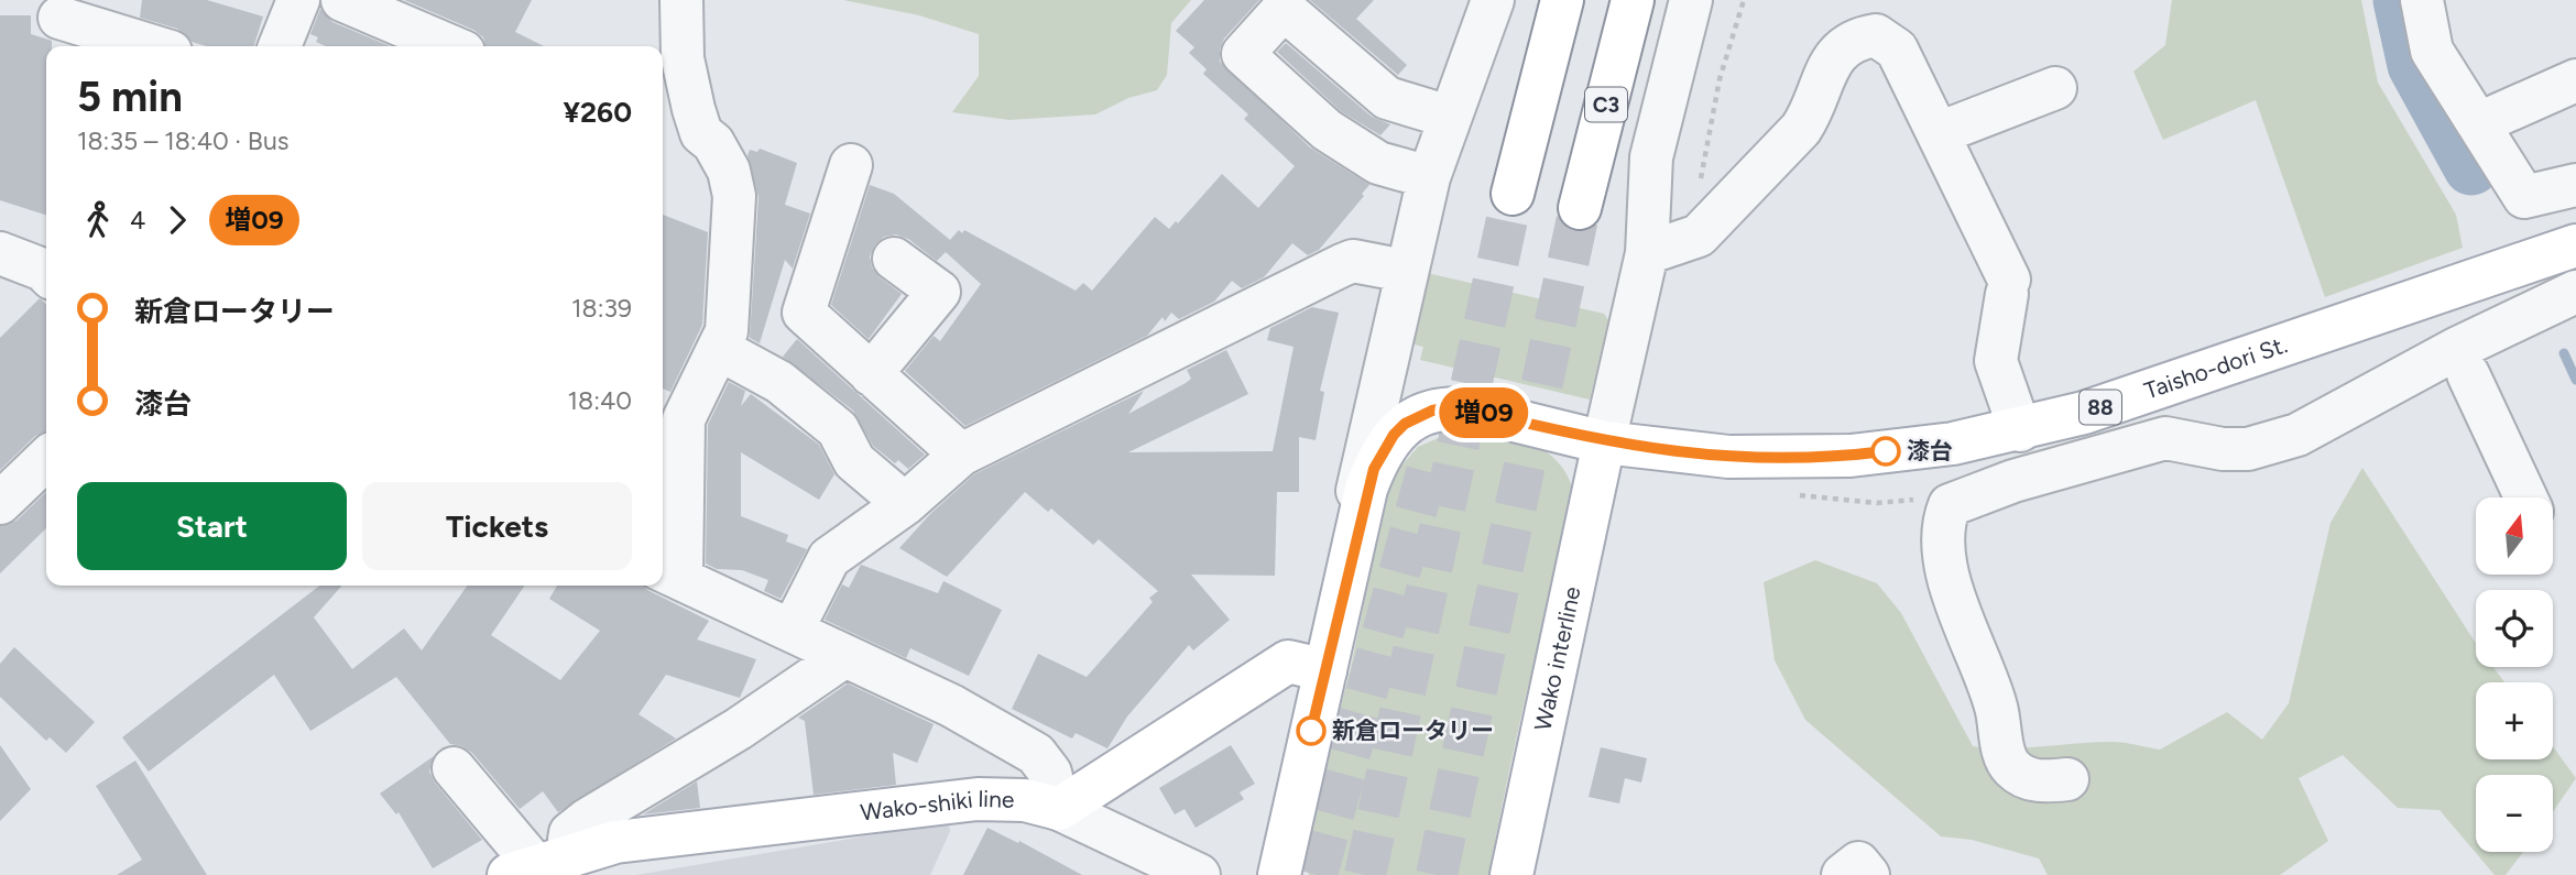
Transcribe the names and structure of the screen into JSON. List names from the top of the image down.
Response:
{
  "streets": {
    "main road": [
      "C3",
      "Taisho-dori St.",
      "88",
      "Wako interline",
      "Wako-shiki line"
    ]
  },
  "crossings": [
    ["Taisho-dori St.", "88"],
    ["Taisho-dori St.", "Wako interline"]
  ],
  "places": ["漆台", "新倉ロータリー"],
  "lines": ["bus line 増09"],
  "north": "top",
  "page": {
    "on_map": "増09",
    "heading": ["5 min", "18:35 – 18:40 · Bus", "¥260"],
    "legs": ["4", "増09"],
    "list": [
      {
        "name": "新倉ロータリー",
        "value": "18:39"
      },
      {
        "name": "漆台",
        "value": "18:40"
      }
    ],
    "buttons": ["Start", "Tickets"],
    "map_buttons": ["+", "−"]
  }
}
